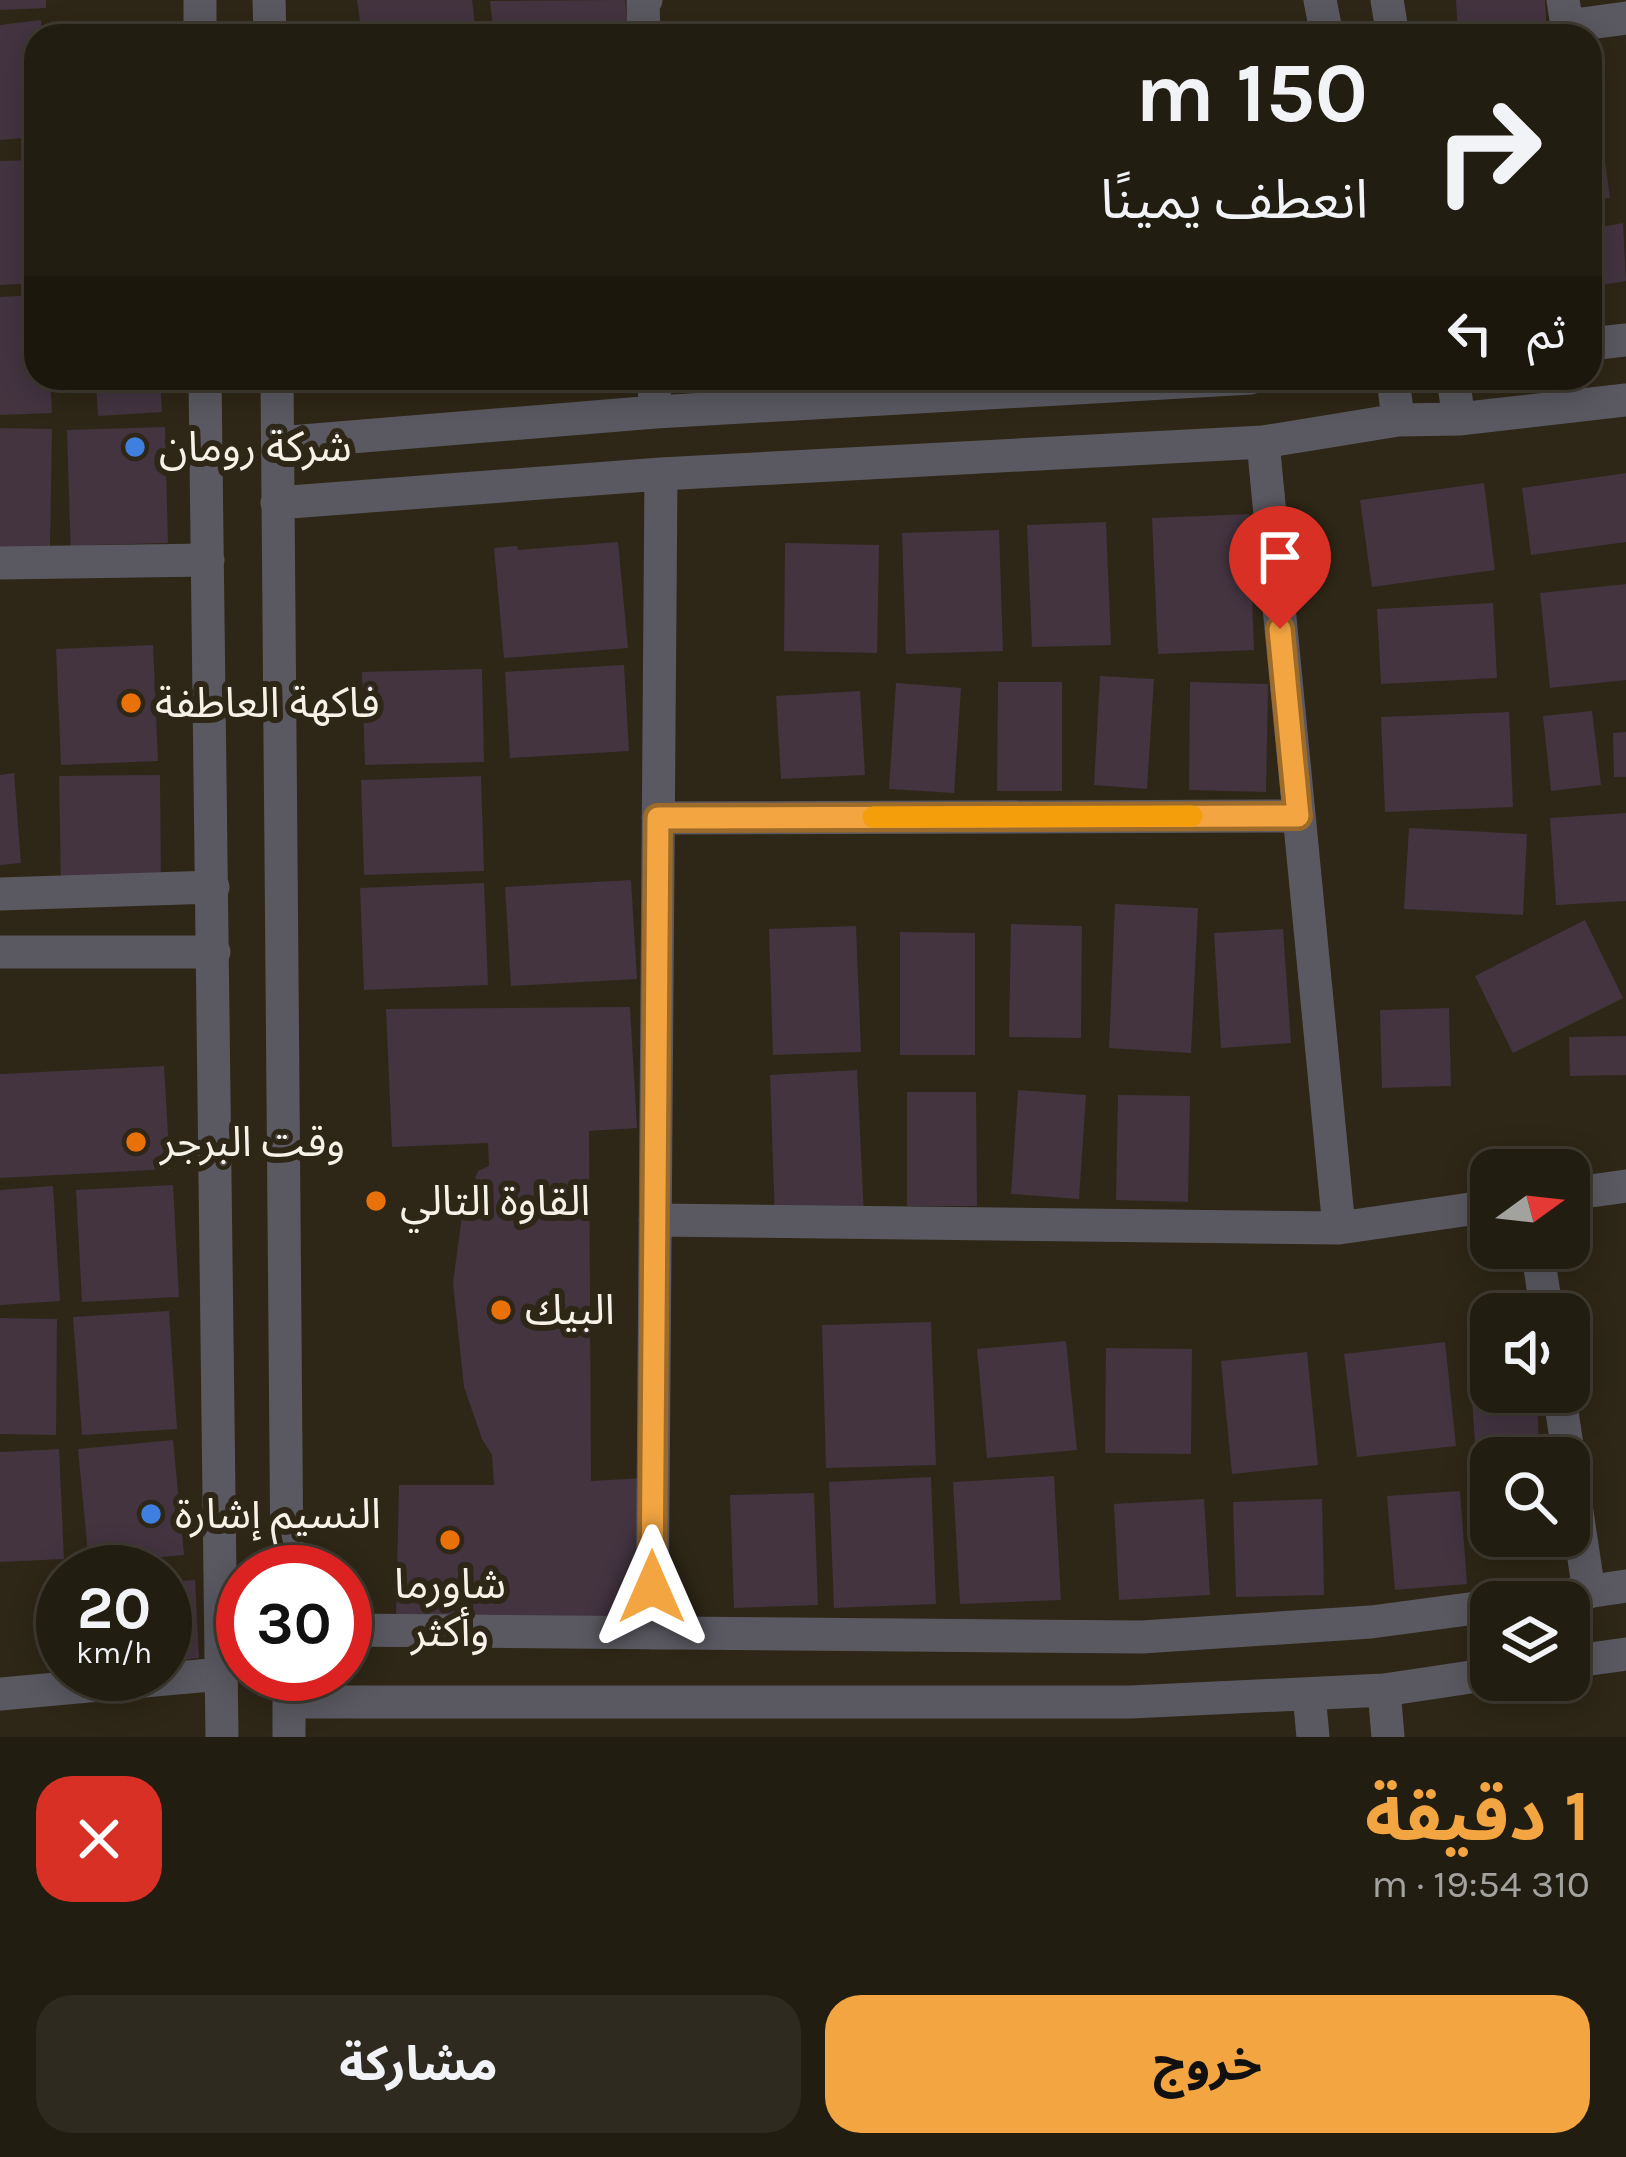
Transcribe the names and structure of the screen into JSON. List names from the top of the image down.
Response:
{
  "places": [
    "شركة رومان",
    "فاكهة العاطفة",
    "وقت البرجر",
    "القاوة التالي",
    "البيك",
    "النسيم إشارة",
    "شاورما وأكثر"
  ],
  "north": "right",
  "page": {
    "turn": ["150 m", "انعطف يمينًا"],
    "then": "ثم",
    "speed": "20 km/h",
    "limit": "30",
    "heading": ["1 دقيقة", "310 m · 19:54"],
    "buttons": ["خروج", "مشاركة"]
  }
}
